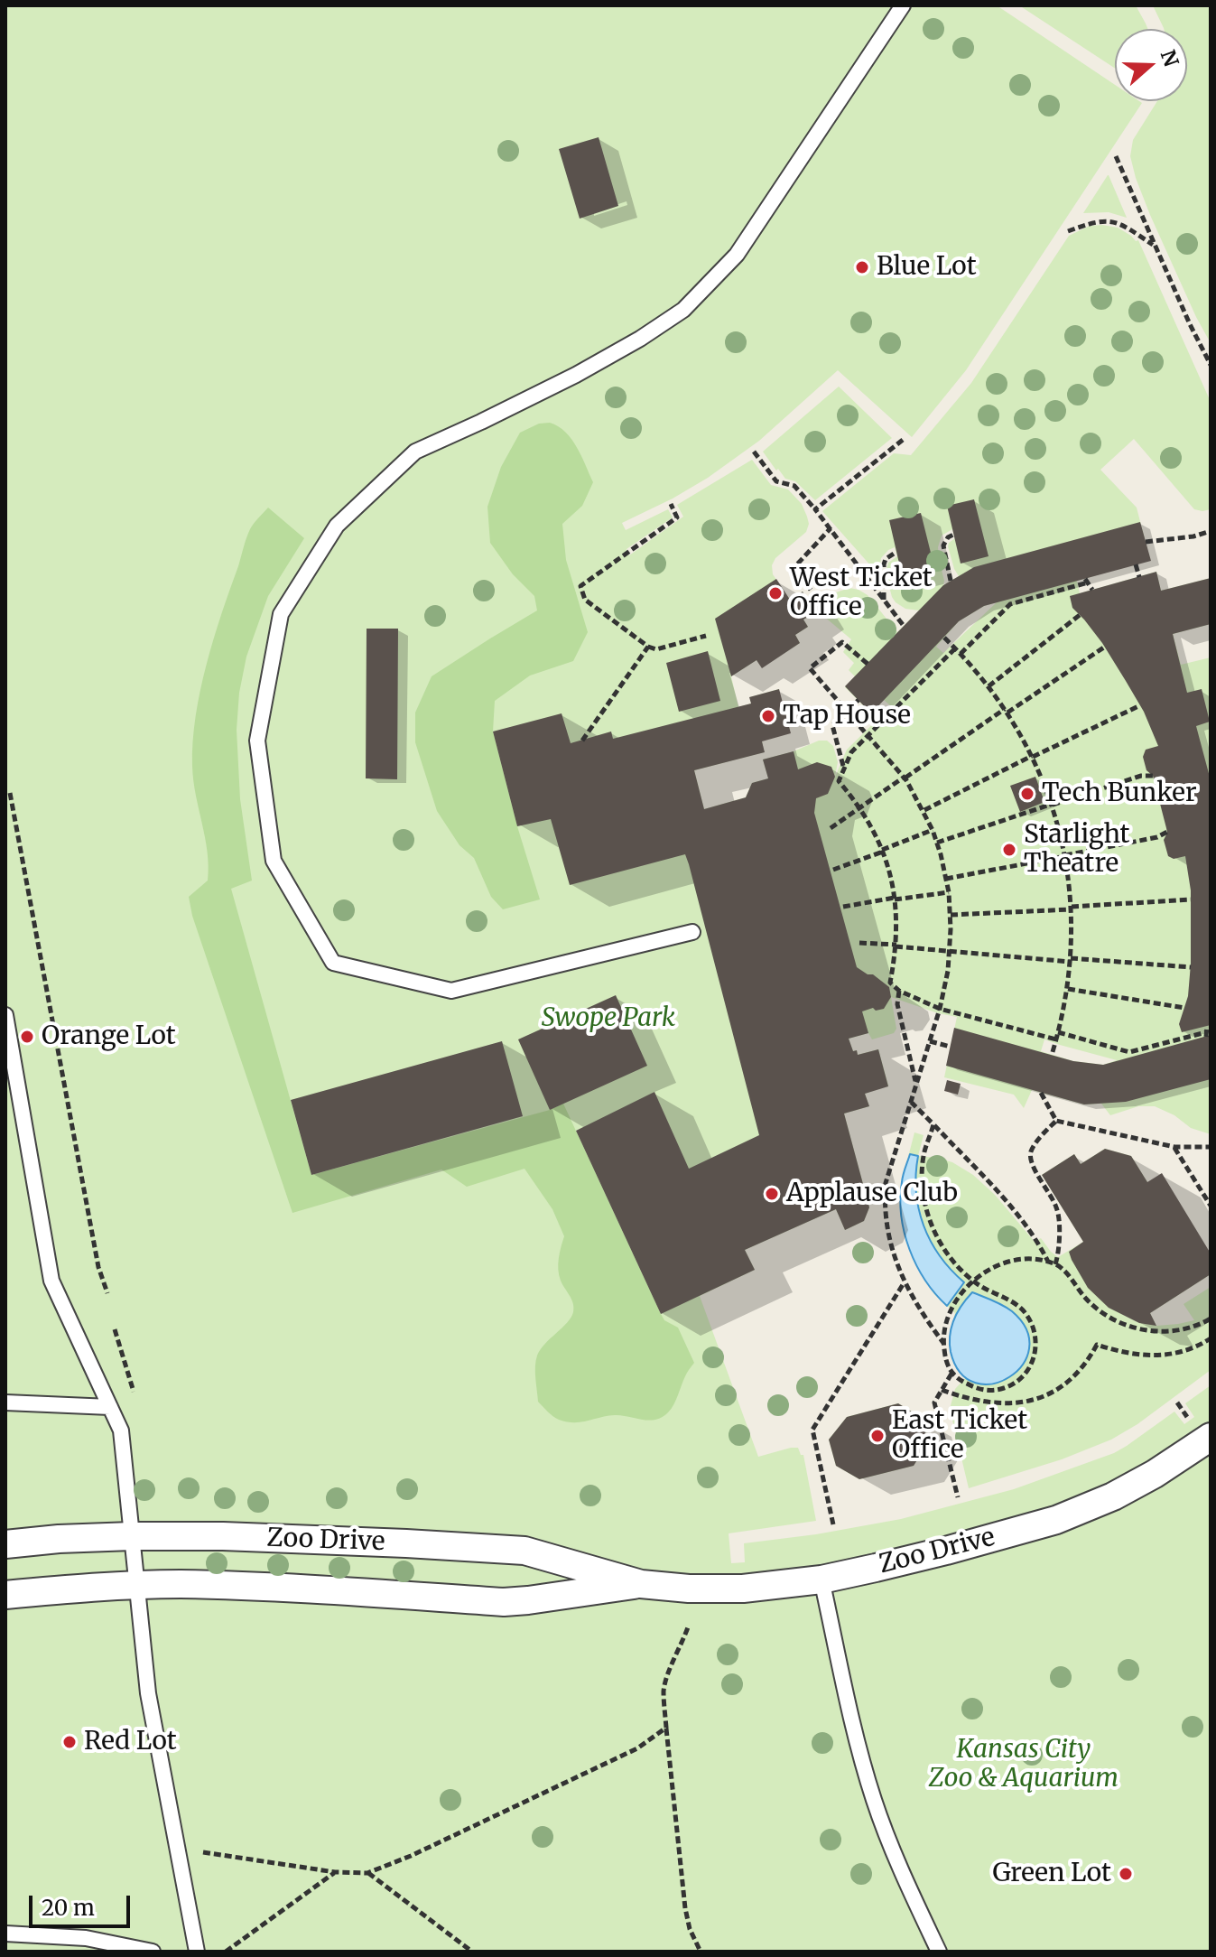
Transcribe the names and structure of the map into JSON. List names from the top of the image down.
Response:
{
  "streets": {
    "street": ["Zoo Drive"]
  },
  "parks": ["Swope Park", "Kansas City Zoo & Aquarium"],
  "places": [
    "Blue Lot",
    "West Ticket Office",
    "Tap House",
    "Tech Bunker",
    "Starlight Theatre",
    "Orange Lot",
    "Applause Club",
    "East Ticket Office",
    "Red Lot",
    "Green Lot"
  ],
  "scale_bar": "20 m",
  "north": "right"
}
